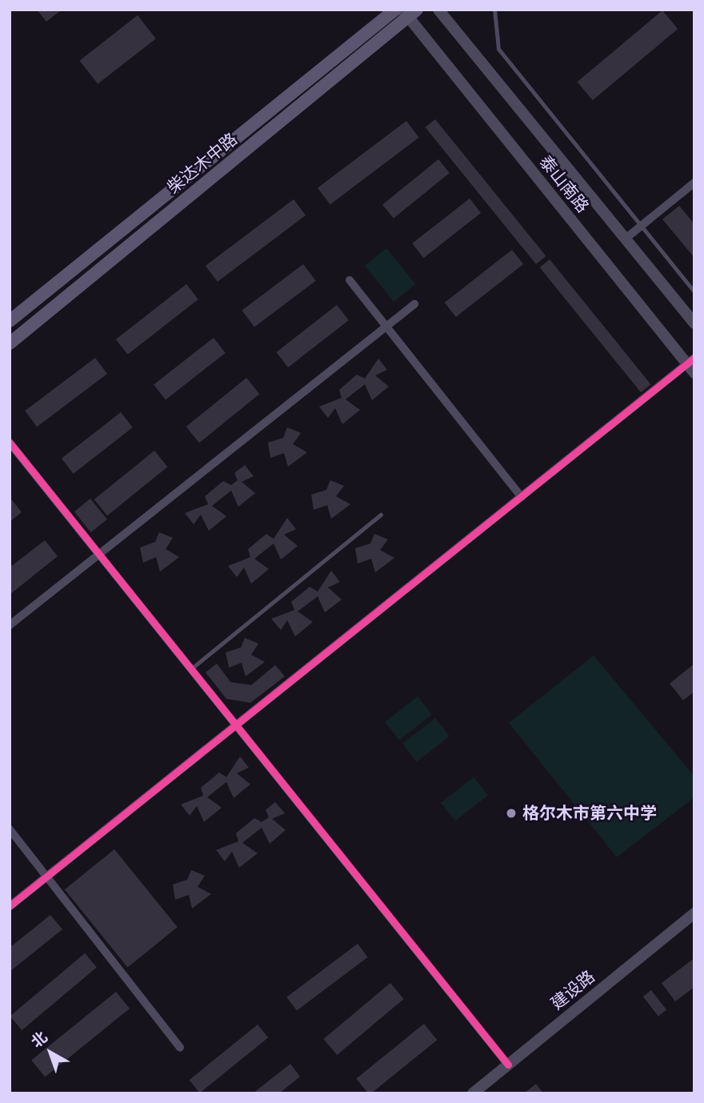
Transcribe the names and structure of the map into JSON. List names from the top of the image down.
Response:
{
  "streets": {
    "main road": ["柴达木中路"],
    "street": ["泰山南路", "建设路"]
  },
  "crossings": [
    ["柴达木中路", "泰山南路"]
  ],
  "places": ["格尔木市第六中学"],
  "north": "top left"
}
